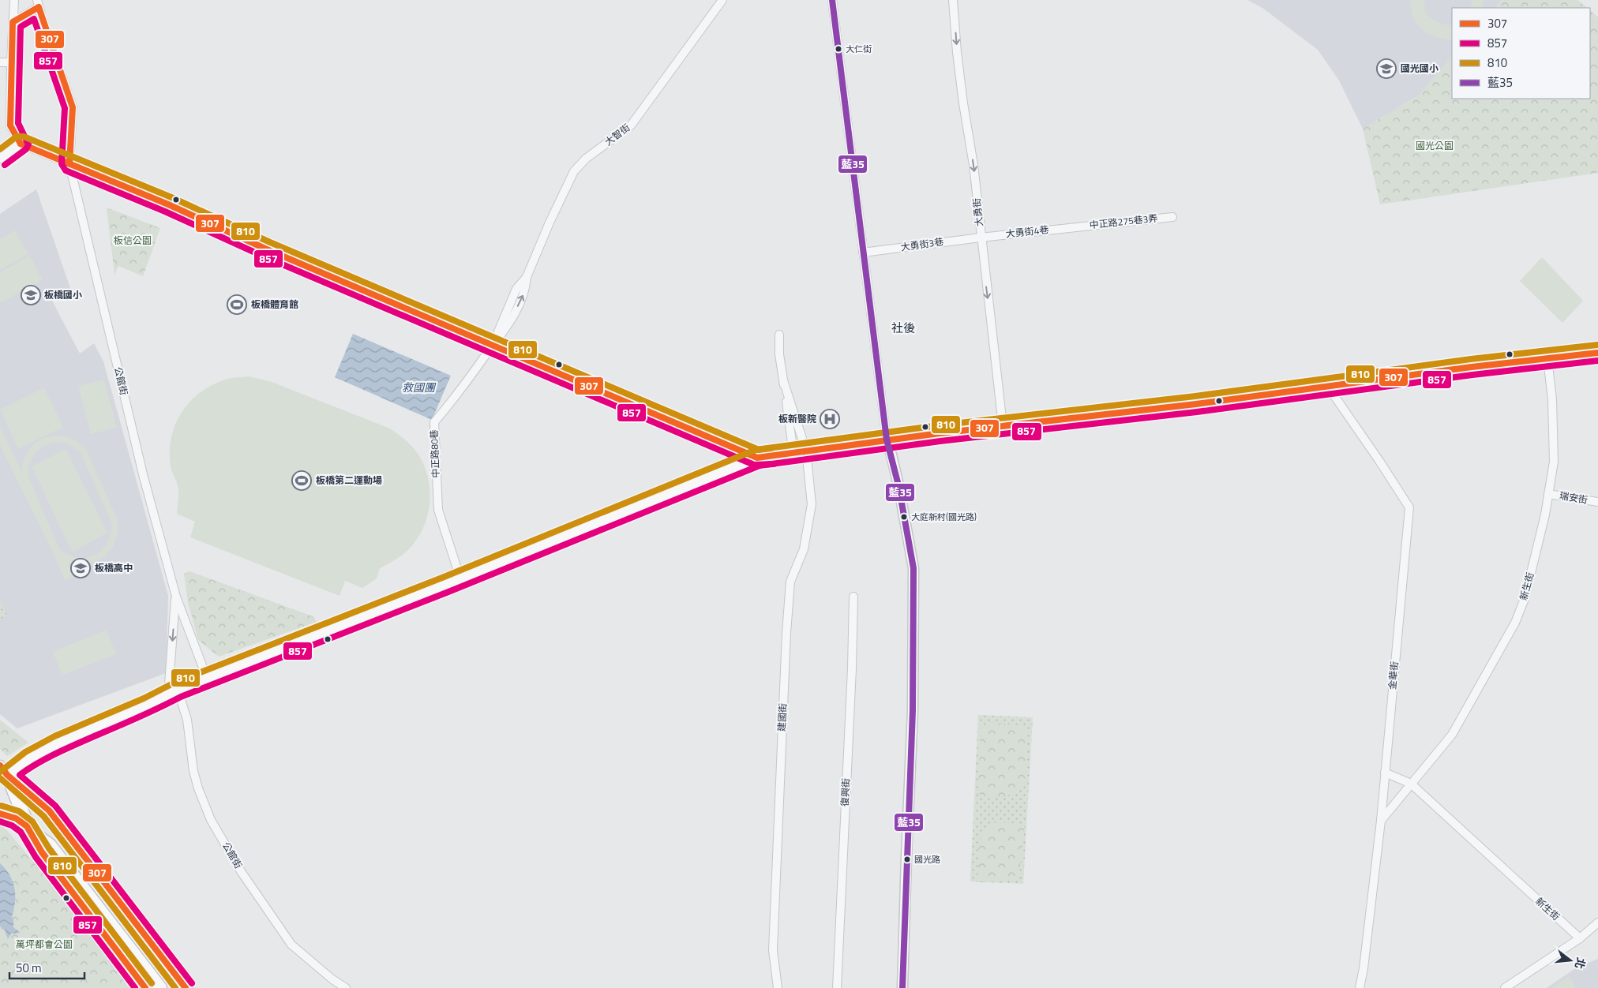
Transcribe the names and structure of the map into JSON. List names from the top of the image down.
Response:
{
  "streets": {
    "street": [
      "大智街",
      "大勇街",
      "中正路275巷3弄",
      "大勇街4巷",
      "大勇街3巷",
      "公館街",
      "中正路80巷",
      "瑞安街",
      "新生街",
      "金華街",
      "建國街",
      "復興街"
    ]
  },
  "crossings": [
    ["大智街", "中正路80巷"],
    ["大勇街", "大勇街4巷"],
    ["大勇街", "大勇街3巷"],
    ["中正路275巷3弄", "大勇街4巷"],
    ["大勇街4巷", "大勇街3巷"],
    ["瑞安街", "新生街"],
    ["新生街", "金華街"]
  ],
  "one_way": ["大勇街"],
  "districts": ["社後"],
  "water": ["救國團"],
  "parks": ["國光公園", "板信公園", "萬坪都會公園"],
  "places": {
    "other": ["大仁街", "大庭新村(國光路)", "國光路"],
    "school or university": ["國光國小", "板橋國小", "板橋高中"],
    "sports": ["板橋體育館", "板橋第二運動場"],
    "hospital": ["板新醫院"]
  },
  "lines": [
    "transit line 藍35",
    "transit line 307",
    "transit line 857",
    "transit line 810"
  ],
  "legend": [
    "307",
    "857",
    "810",
    "藍35"
  ],
  "scale_bar": "50 m",
  "north": "right"
}
